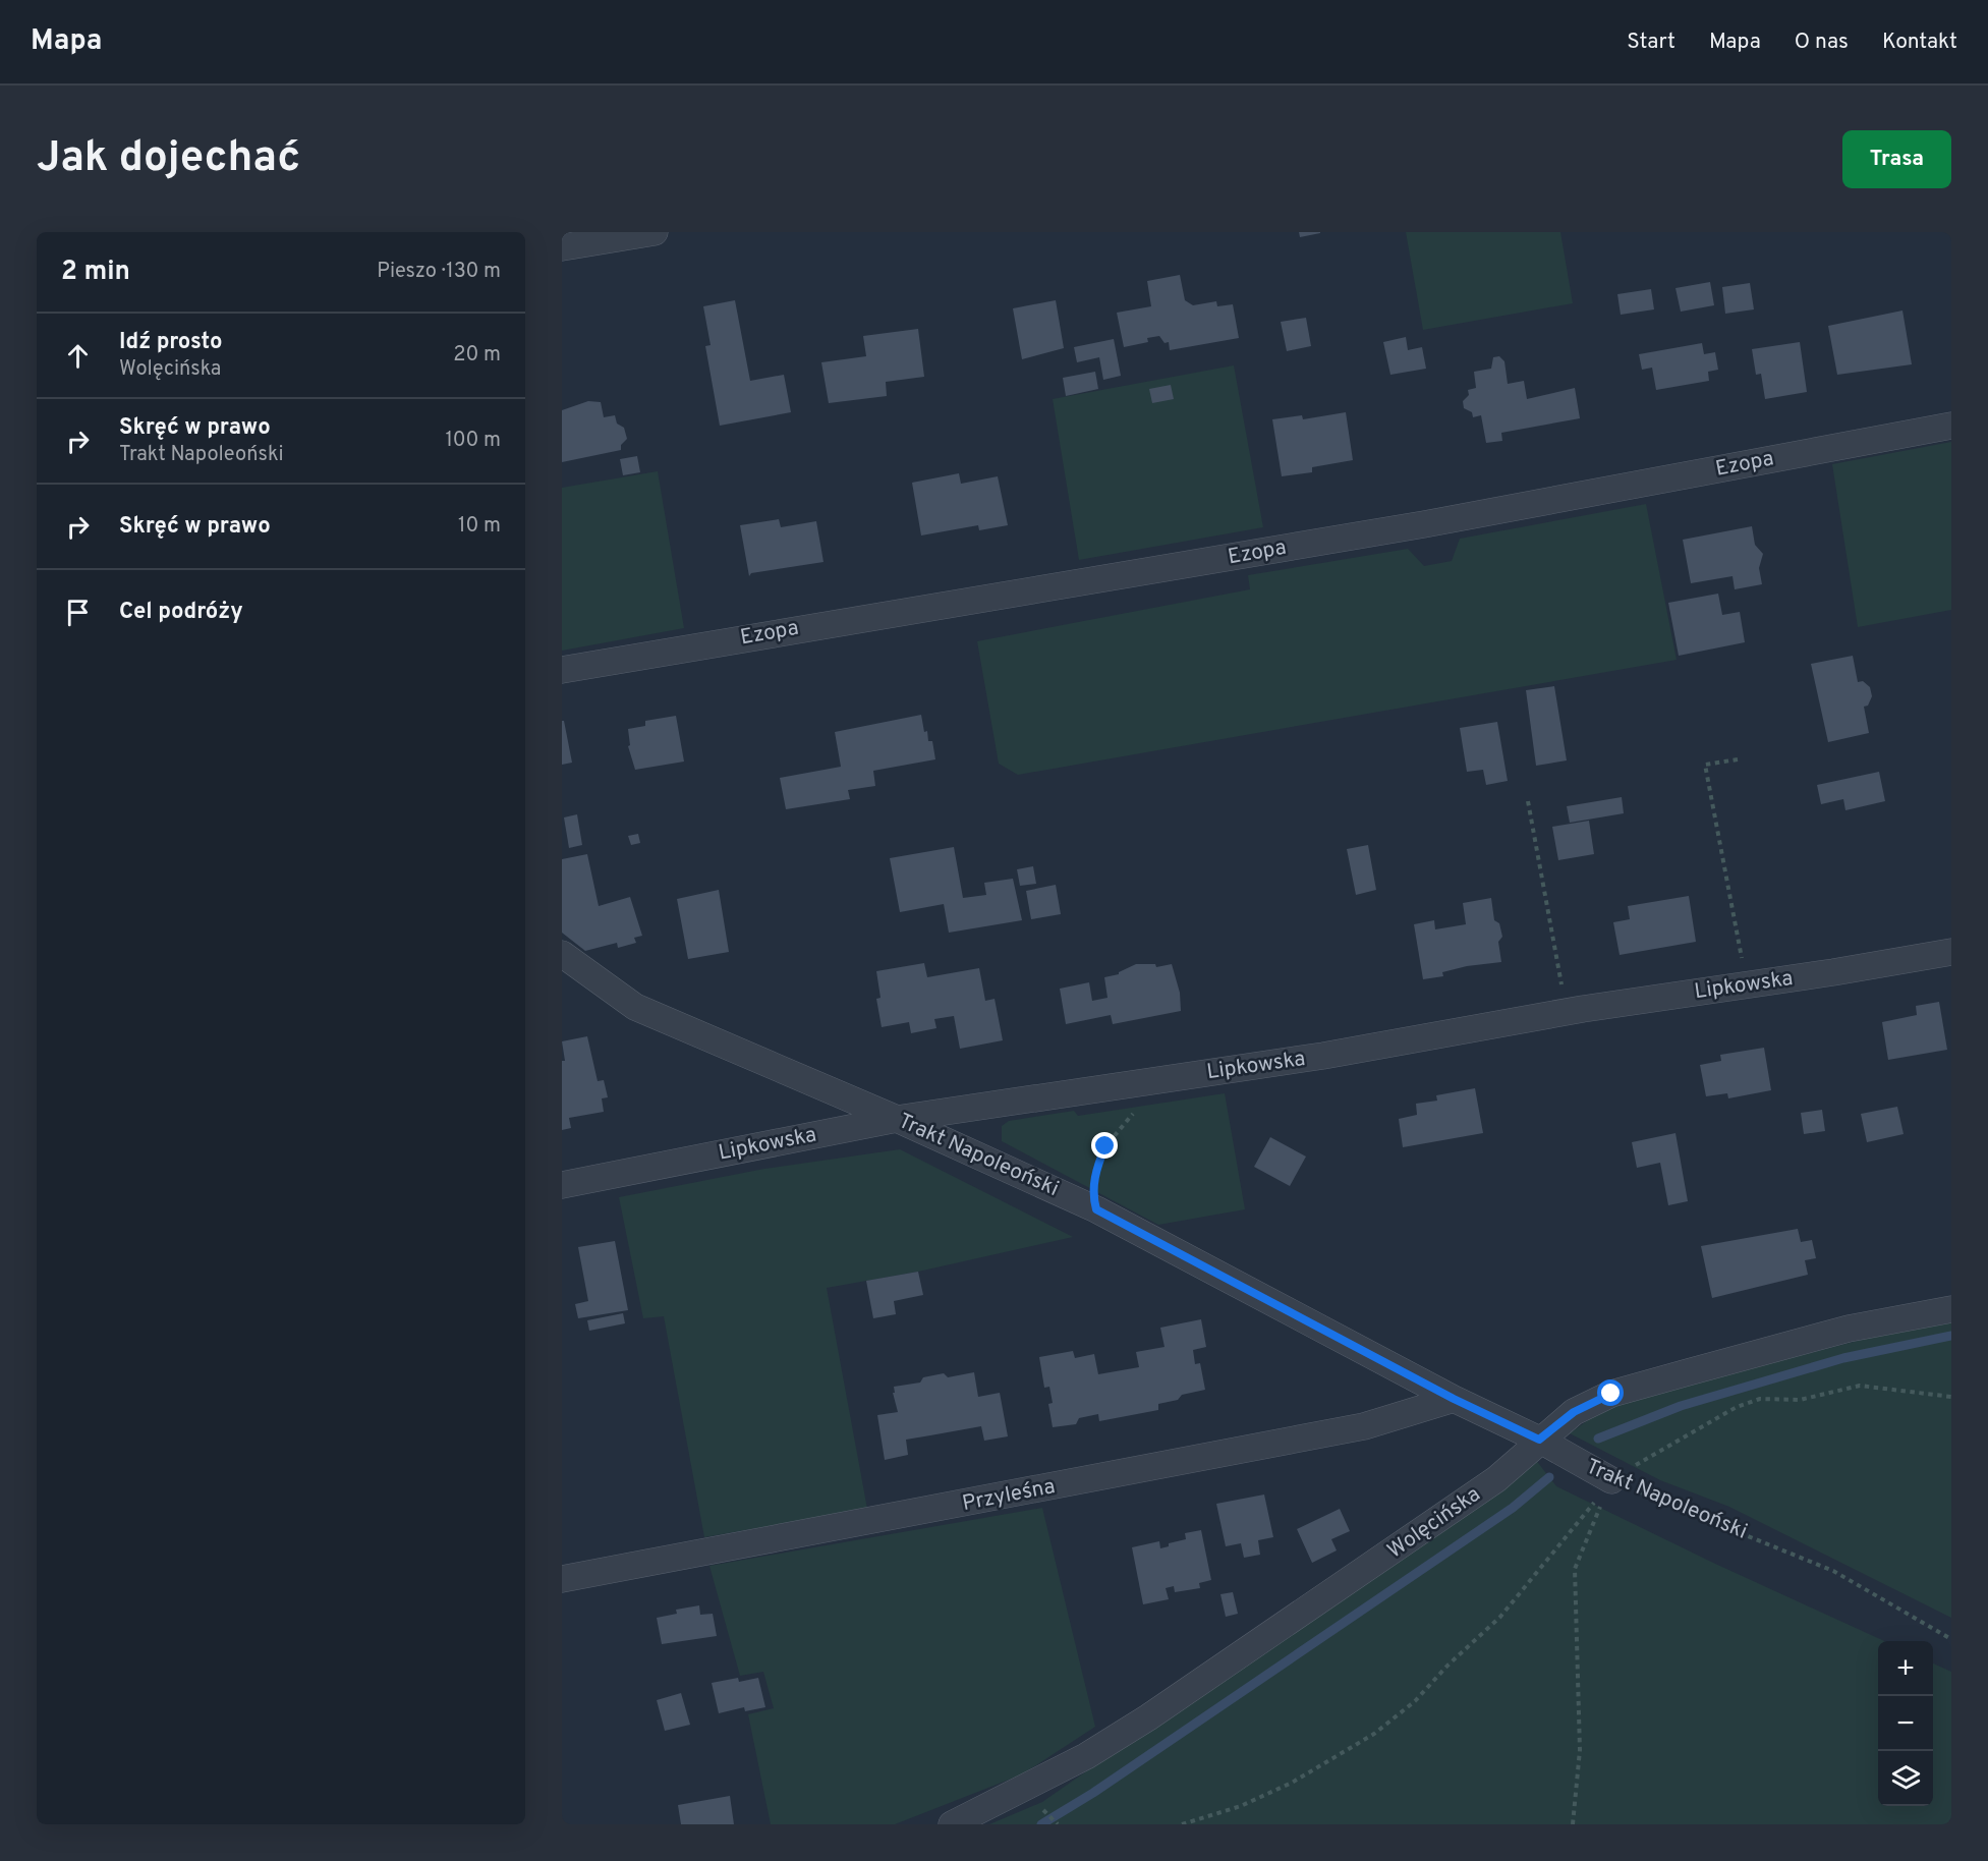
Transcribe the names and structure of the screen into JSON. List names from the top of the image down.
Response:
{
  "streets": {
    "street": [
      "Ezopa",
      "Lipkowska",
      "Trakt Napoleoński",
      "Przyleśna",
      "Wolęcińska"
    ]
  },
  "crossings": [
    ["Lipkowska", "Trakt Napoleoński"],
    ["Trakt Napoleoński", "Przyleśna"],
    ["Trakt Napoleoński", "Wolęcińska"]
  ],
  "page": {
    "header": "Mapa",
    "nav": [
      "Start",
      "Mapa",
      "O nas",
      "Kontakt"
    ],
    "buttons": "Trasa",
    "title": "Jak dojechać",
    "heading": ["2 min", "Pieszo · 130 m"],
    "list": [
      ["Idź prosto", "Wolęcińska", "20 m"],
      ["Skręć w prawo", "Trakt Napoleoński", "100 m"],
      ["Skręć w prawo", "10 m"],
      "Cel podróży"
    ],
    "map_buttons": ["+", "−"]
  }
}
